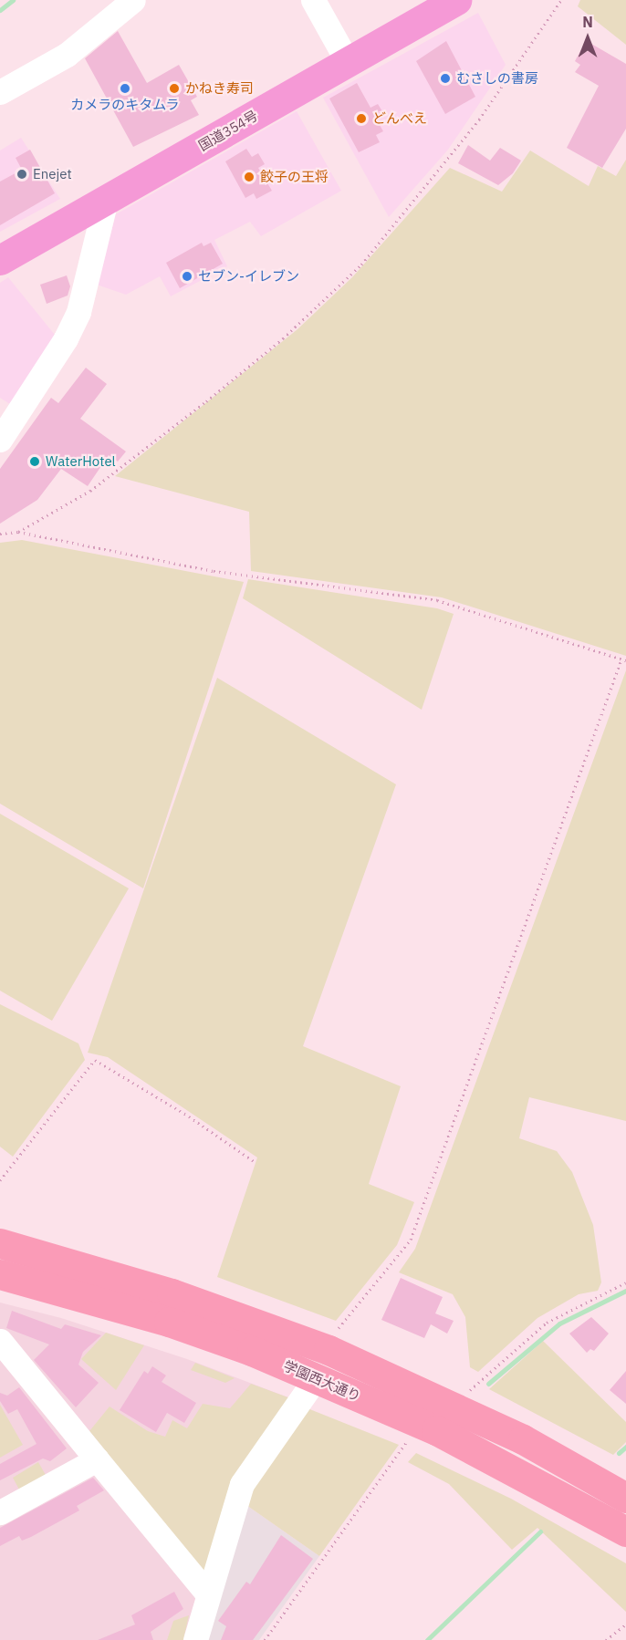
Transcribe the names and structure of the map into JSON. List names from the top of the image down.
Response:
{
  "streets": {
    "highway": ["国道354号"],
    "main road": ["学園西大通り"]
  },
  "places": [
    "むさしの書房",
    "カメラのキタムラ",
    "かねき寿司",
    "どんべえ",
    "Enejet",
    "餃子の王将",
    "セブン-イレブン",
    "WaterHotel"
  ],
  "north": "top"
}
